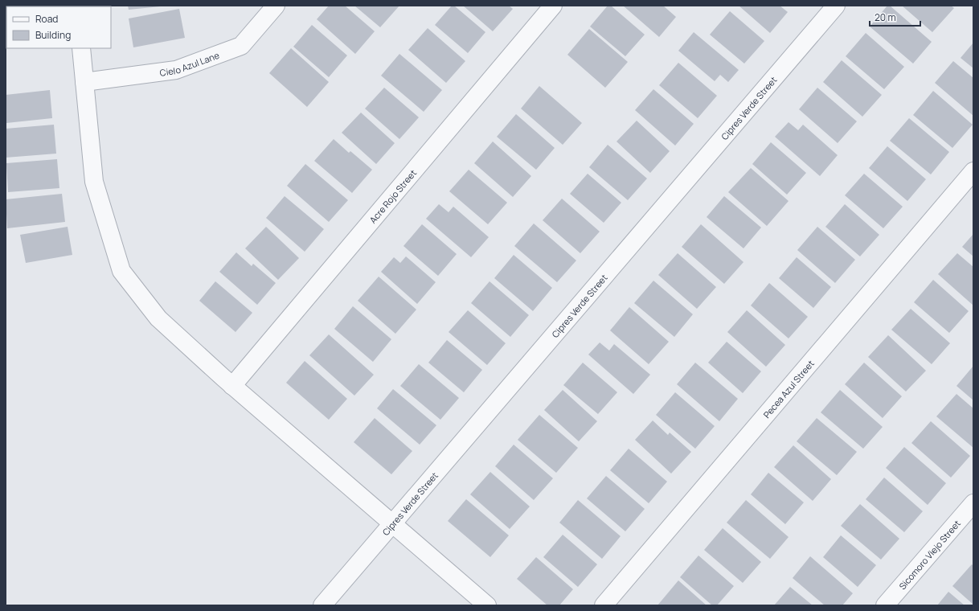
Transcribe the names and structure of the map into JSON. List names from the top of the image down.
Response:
{
  "streets": {
    "street": [
      "Cielo Azul Lane",
      "Cipres Verde Street",
      "Acre Rojo Street",
      "Pecea Azul Street",
      "Sicomoro Viejo Street"
    ]
  },
  "legend": ["Road", "Building"],
  "scale_bar": "20 m"
}
